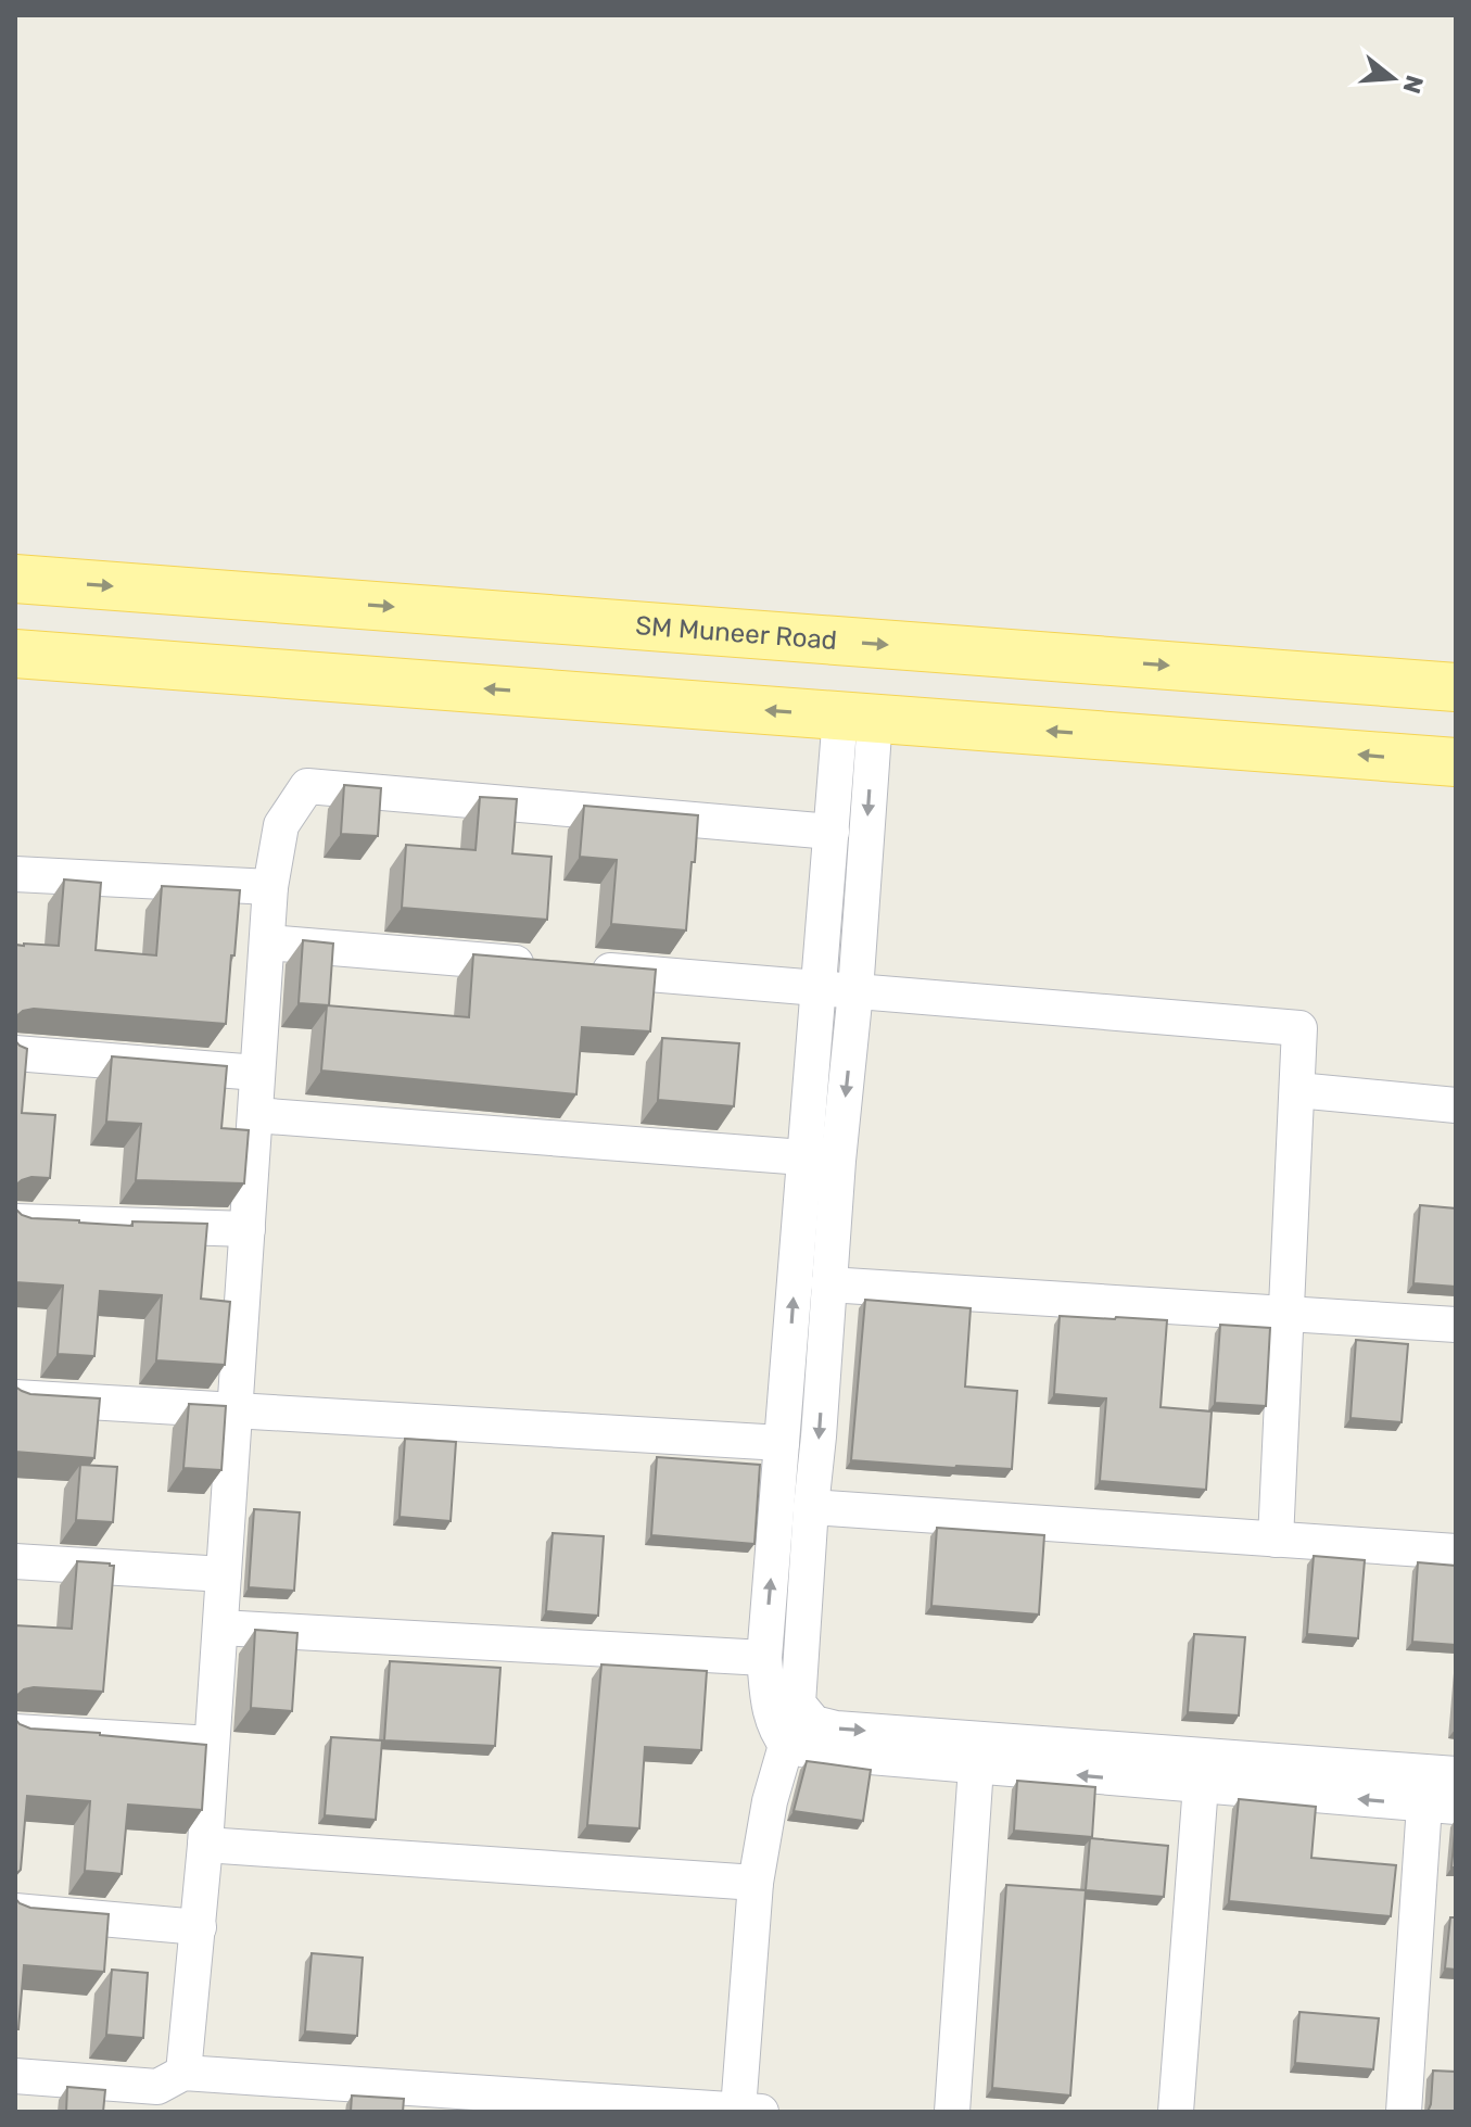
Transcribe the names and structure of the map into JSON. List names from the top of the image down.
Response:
{
  "streets": {
    "main road": ["SM Muneer Road"]
  },
  "north": "right"
}
